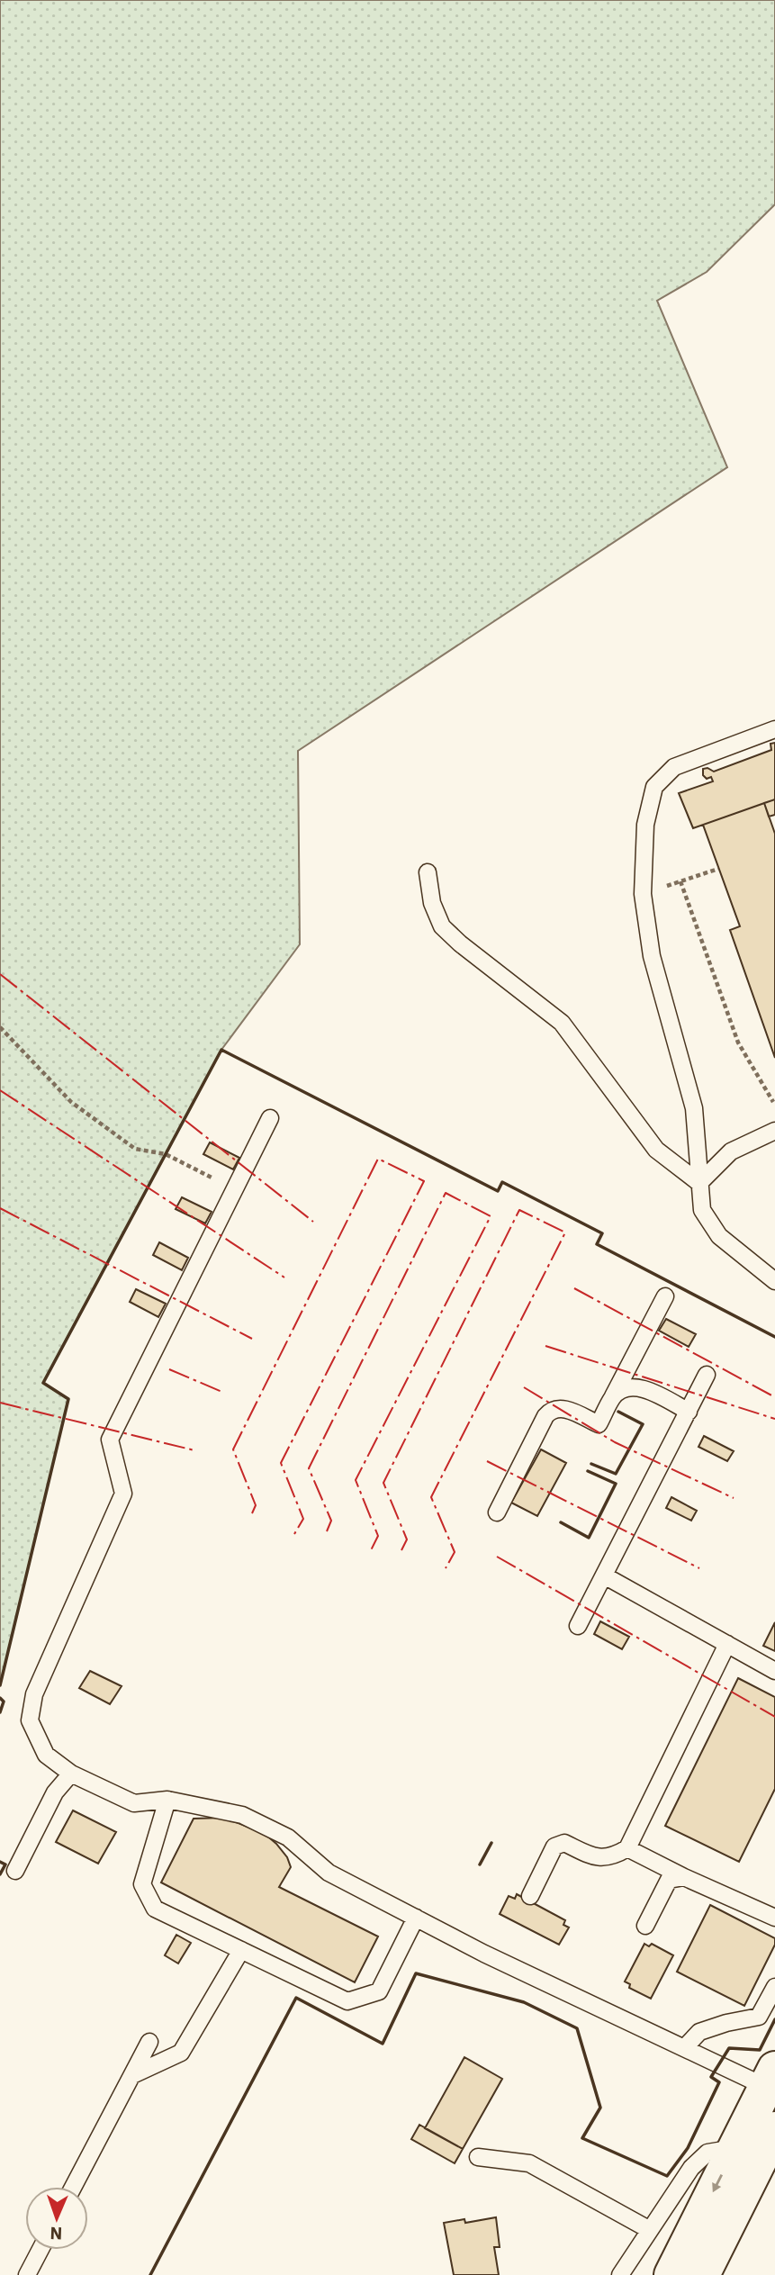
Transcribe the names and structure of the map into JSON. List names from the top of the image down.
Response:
{
  "north": "bottom"
}
